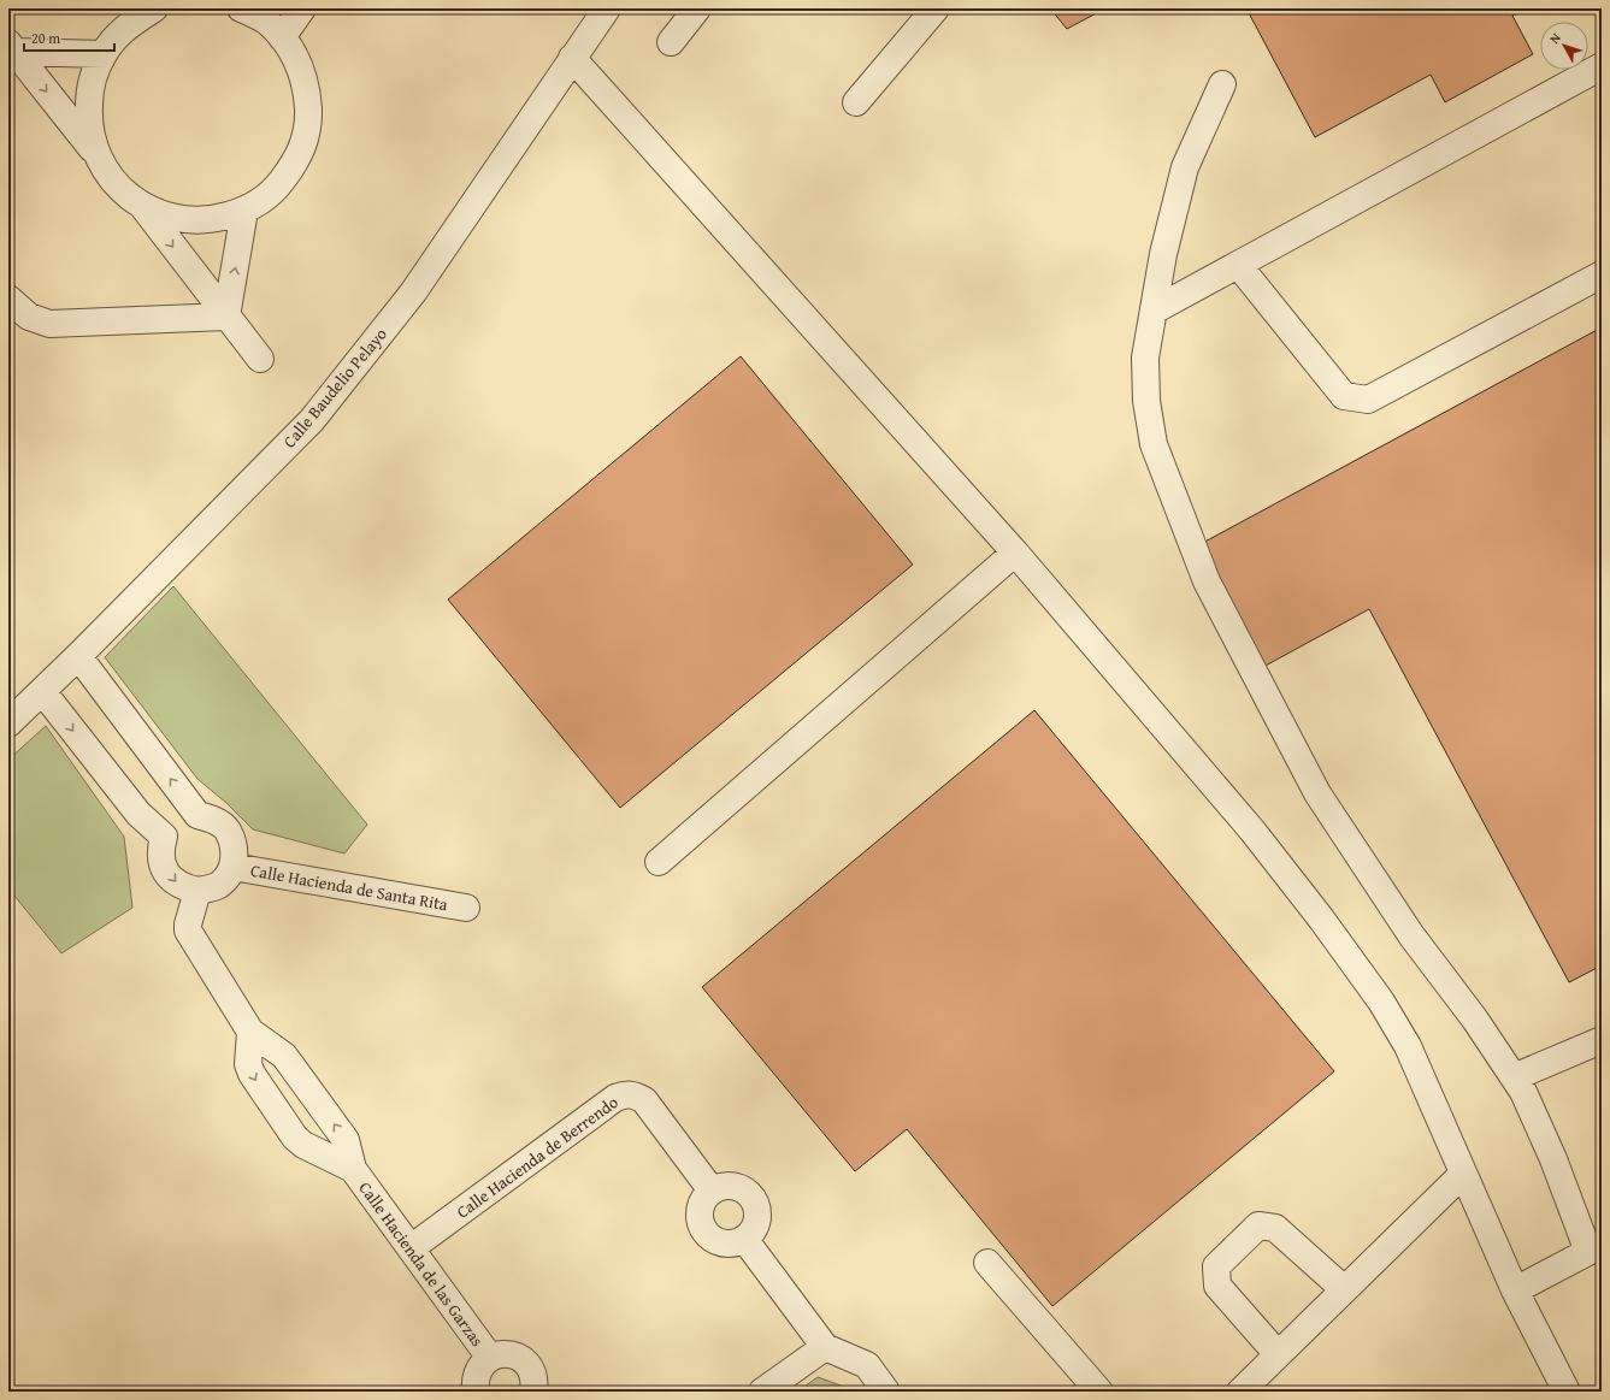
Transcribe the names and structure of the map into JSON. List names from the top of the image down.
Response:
{
  "streets": {
    "street": [
      "Calle Baudelio Pelayo",
      "Calle Hacienda de Santa Rita",
      "Calle Hacienda de Berrendo",
      "Calle Hacienda de las Garzas"
    ]
  },
  "crossings": [
    ["Calle Hacienda de Santa Rita", "Calle Hacienda de las Garzas"],
    ["Calle Hacienda de Berrendo", "Calle Hacienda de las Garzas"]
  ],
  "scale_bar": "20 m",
  "north": "top left"
}
